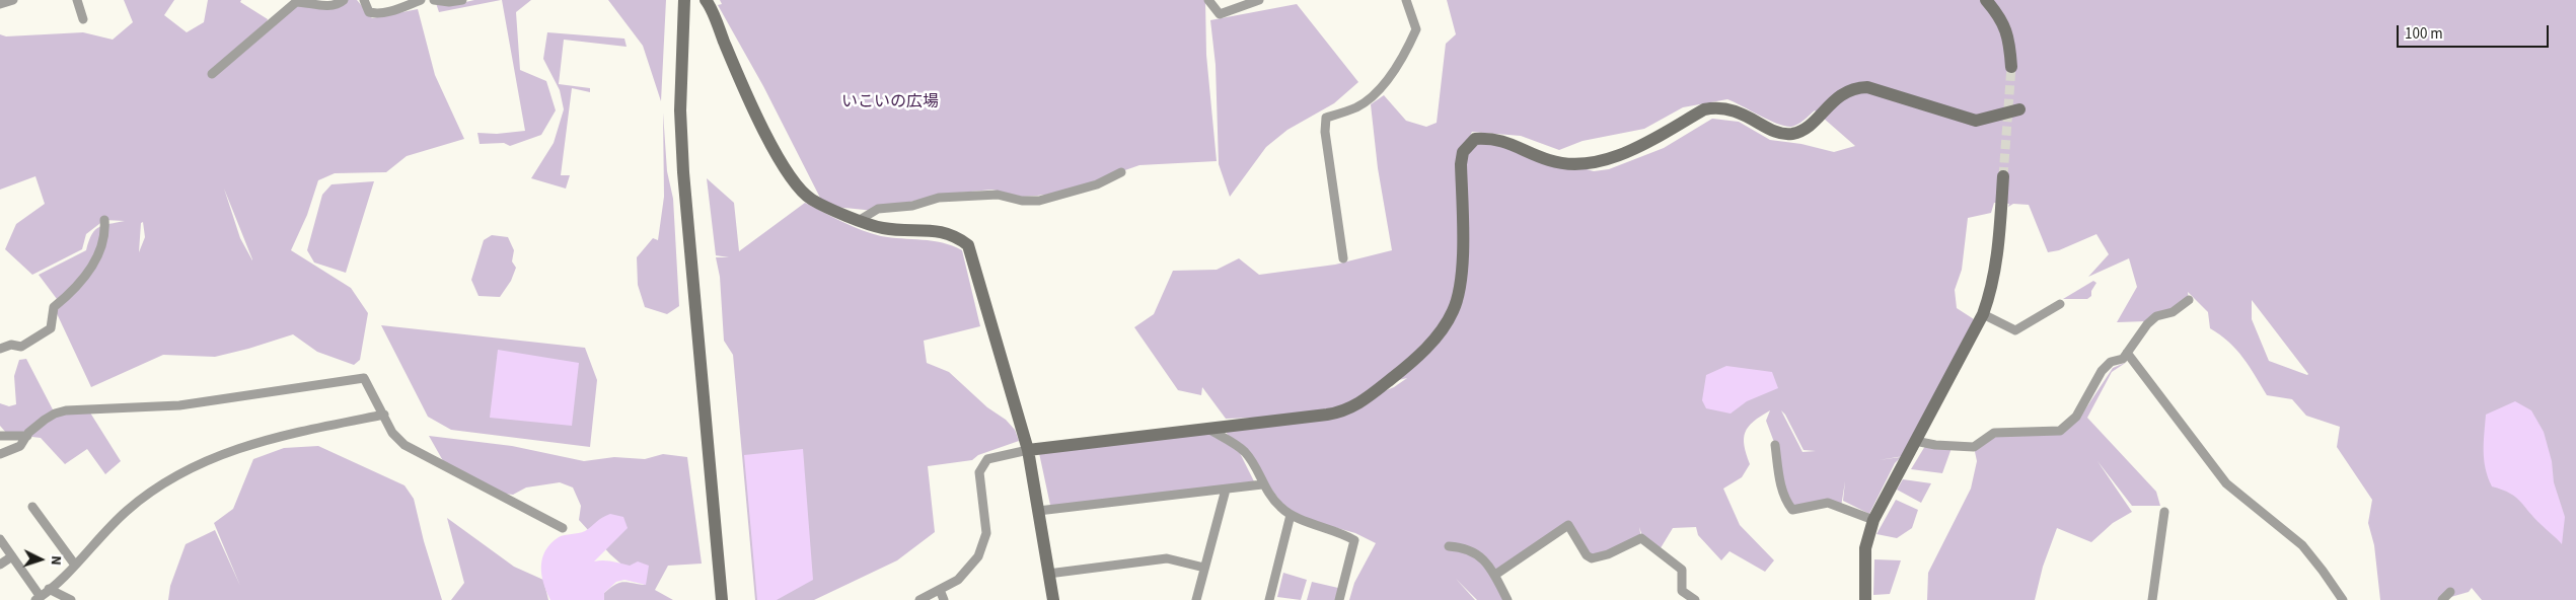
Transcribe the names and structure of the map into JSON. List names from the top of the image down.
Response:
{
  "parks": ["いこいの広場"],
  "scale_bar": "100 m",
  "north": "right"
}
